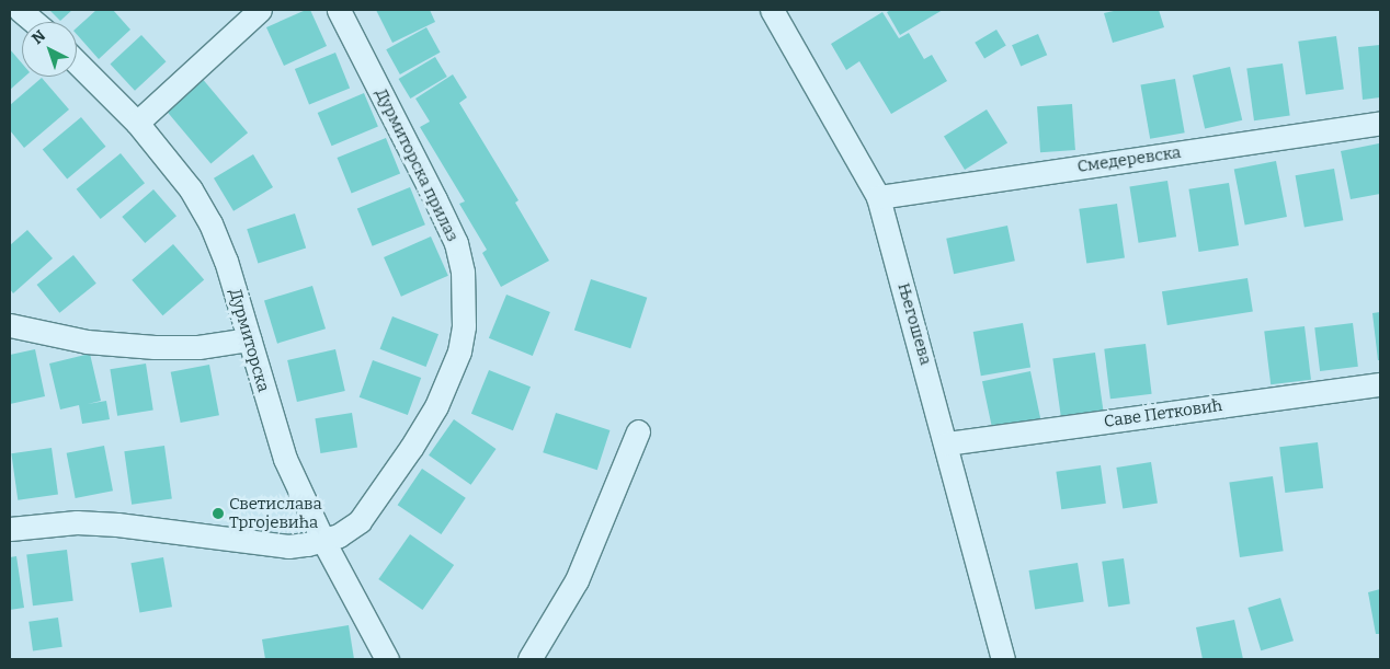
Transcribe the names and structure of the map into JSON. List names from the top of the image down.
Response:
{
  "streets": {
    "street": [
      "Смедеревска",
      "Дурмиторска прилаз",
      "Његошева",
      "Дурмиторска",
      "Саве Петковић"
    ]
  },
  "crossings": [
    ["Смедеревска", "Његошева"],
    ["Дурмиторска прилаз", "Дурмиторска"],
    ["Његошева", "Саве Петковић"]
  ],
  "places": ["Светислава Тргојевића"],
  "north": "top left"
}
